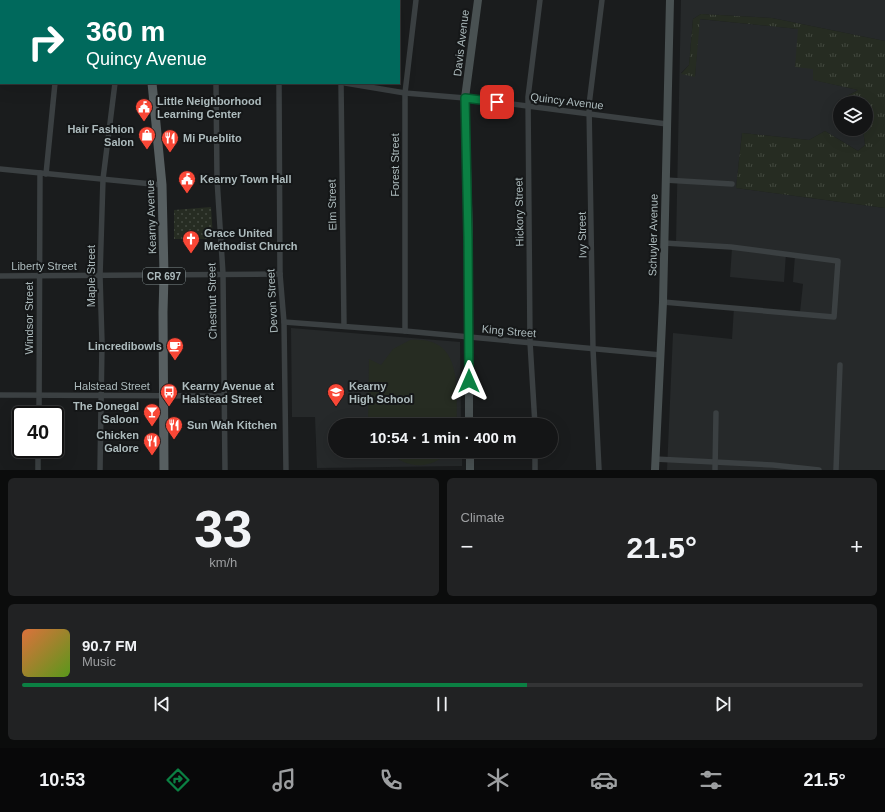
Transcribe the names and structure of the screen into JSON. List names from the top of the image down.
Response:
{
  "streets": {
    "main road": [
      "Davis Avenue",
      "Kearny Avenue",
      "Schuyler Avenue",
      "CR 697"
    ],
    "street": [
      "Quincy Avenue",
      "Forest Street",
      "Elm Street",
      "Hickory Street",
      "Ivy Street",
      "Liberty Street",
      "Maple Street",
      "Chestnut Street",
      "Devon Street",
      "Windsor Street",
      "King Street",
      "Halstead Street"
    ]
  },
  "crossings": [
    ["Davis Avenue", "Quincy Avenue"],
    ["Davis Avenue", "King Street"],
    ["Quincy Avenue", "Forest Street"],
    ["Quincy Avenue", "Hickory Street"],
    ["Quincy Avenue", "Ivy Street"],
    ["Quincy Avenue", "Schuyler Avenue"],
    ["Forest Street", "King Street"],
    ["Elm Street", "King Street"],
    ["Hickory Street", "King Street"],
    ["Kearny Avenue", "Liberty Street"],
    ["Kearny Avenue", "Halstead Street"],
    ["Ivy Street", "King Street"],
    ["Schuyler Avenue", "King Street"],
    ["Liberty Street", "Maple Street"],
    ["Liberty Street", "Chestnut Street"],
    ["Liberty Street", "Devon Street"],
    ["Liberty Street", "Windsor Street"],
    ["Maple Street", "Halstead Street"],
    ["Chestnut Street", "Halstead Street"],
    ["Devon Street", "King Street"],
    ["Windsor Street", "Halstead Street"]
  ],
  "places": {
    "public building": ["Little Neighborhood Learning Center", "Kearny Town Hall"],
    "shop": ["Hair Fashion Salon"],
    "restaurant": ["Mi Pueblito", "Sun Wah Kitchen", "Chicken Galore"],
    "church": ["Grace United Methodist Church"],
    "cafe": ["Lincredibowls"],
    "bus stop": ["Kearny Avenue at Halstead Street"],
    "school or university": ["Kearny High School"],
    "bar": ["The Donegal Saloon"]
  },
  "page": {
    "turn": ["360 m", "Quincy Avenue"],
    "limit": "40",
    "trip": "10:54 · 1 min · 400 m",
    "tile": [
      ["33", "km/h"],
      "Climate"
    ],
    "heat": ["−", "21.5°", "+"],
    "song": ["90.7 FM", "Music"],
    "tabs": ["10:53", "21.5°"]
  }
}
